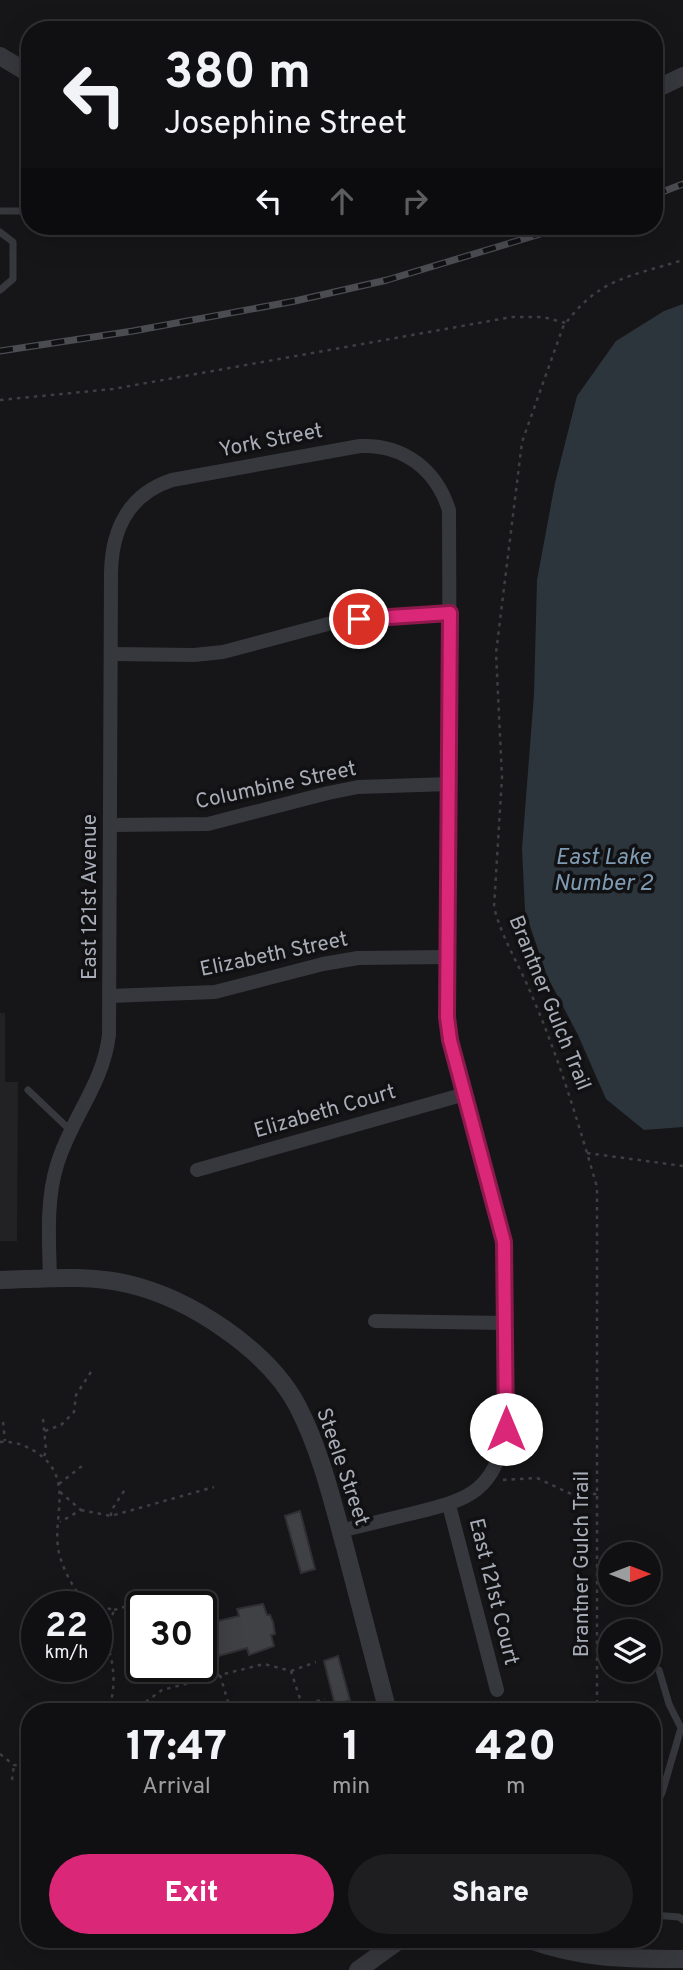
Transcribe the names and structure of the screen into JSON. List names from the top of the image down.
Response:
{
  "streets": {
    "street": [
      "York Street",
      "Columbine Street",
      "East 121st Avenue",
      "Elizabeth Street",
      "Elizabeth Court",
      "Steele Street",
      "East 121st Court"
    ],
    "path": ["Brantner Gulch Trail"]
  },
  "crossings": [
    ["York Street", "East 121st Avenue"],
    ["Columbine Street", "East 121st Avenue"],
    ["East 121st Avenue", "Elizabeth Street"],
    ["East 121st Avenue", "Steele Street"]
  ],
  "water": ["East Lake Number 2"],
  "north": "right",
  "page": {
    "turn": ["380 m", "Josephine Street"],
    "speed": "22 km/h",
    "limit": "30",
    "eta": [
      "17:47",
      "Arrival",
      "1",
      "min",
      "420",
      "m"
    ],
    "buttons": ["Exit", "Share"]
  }
}
